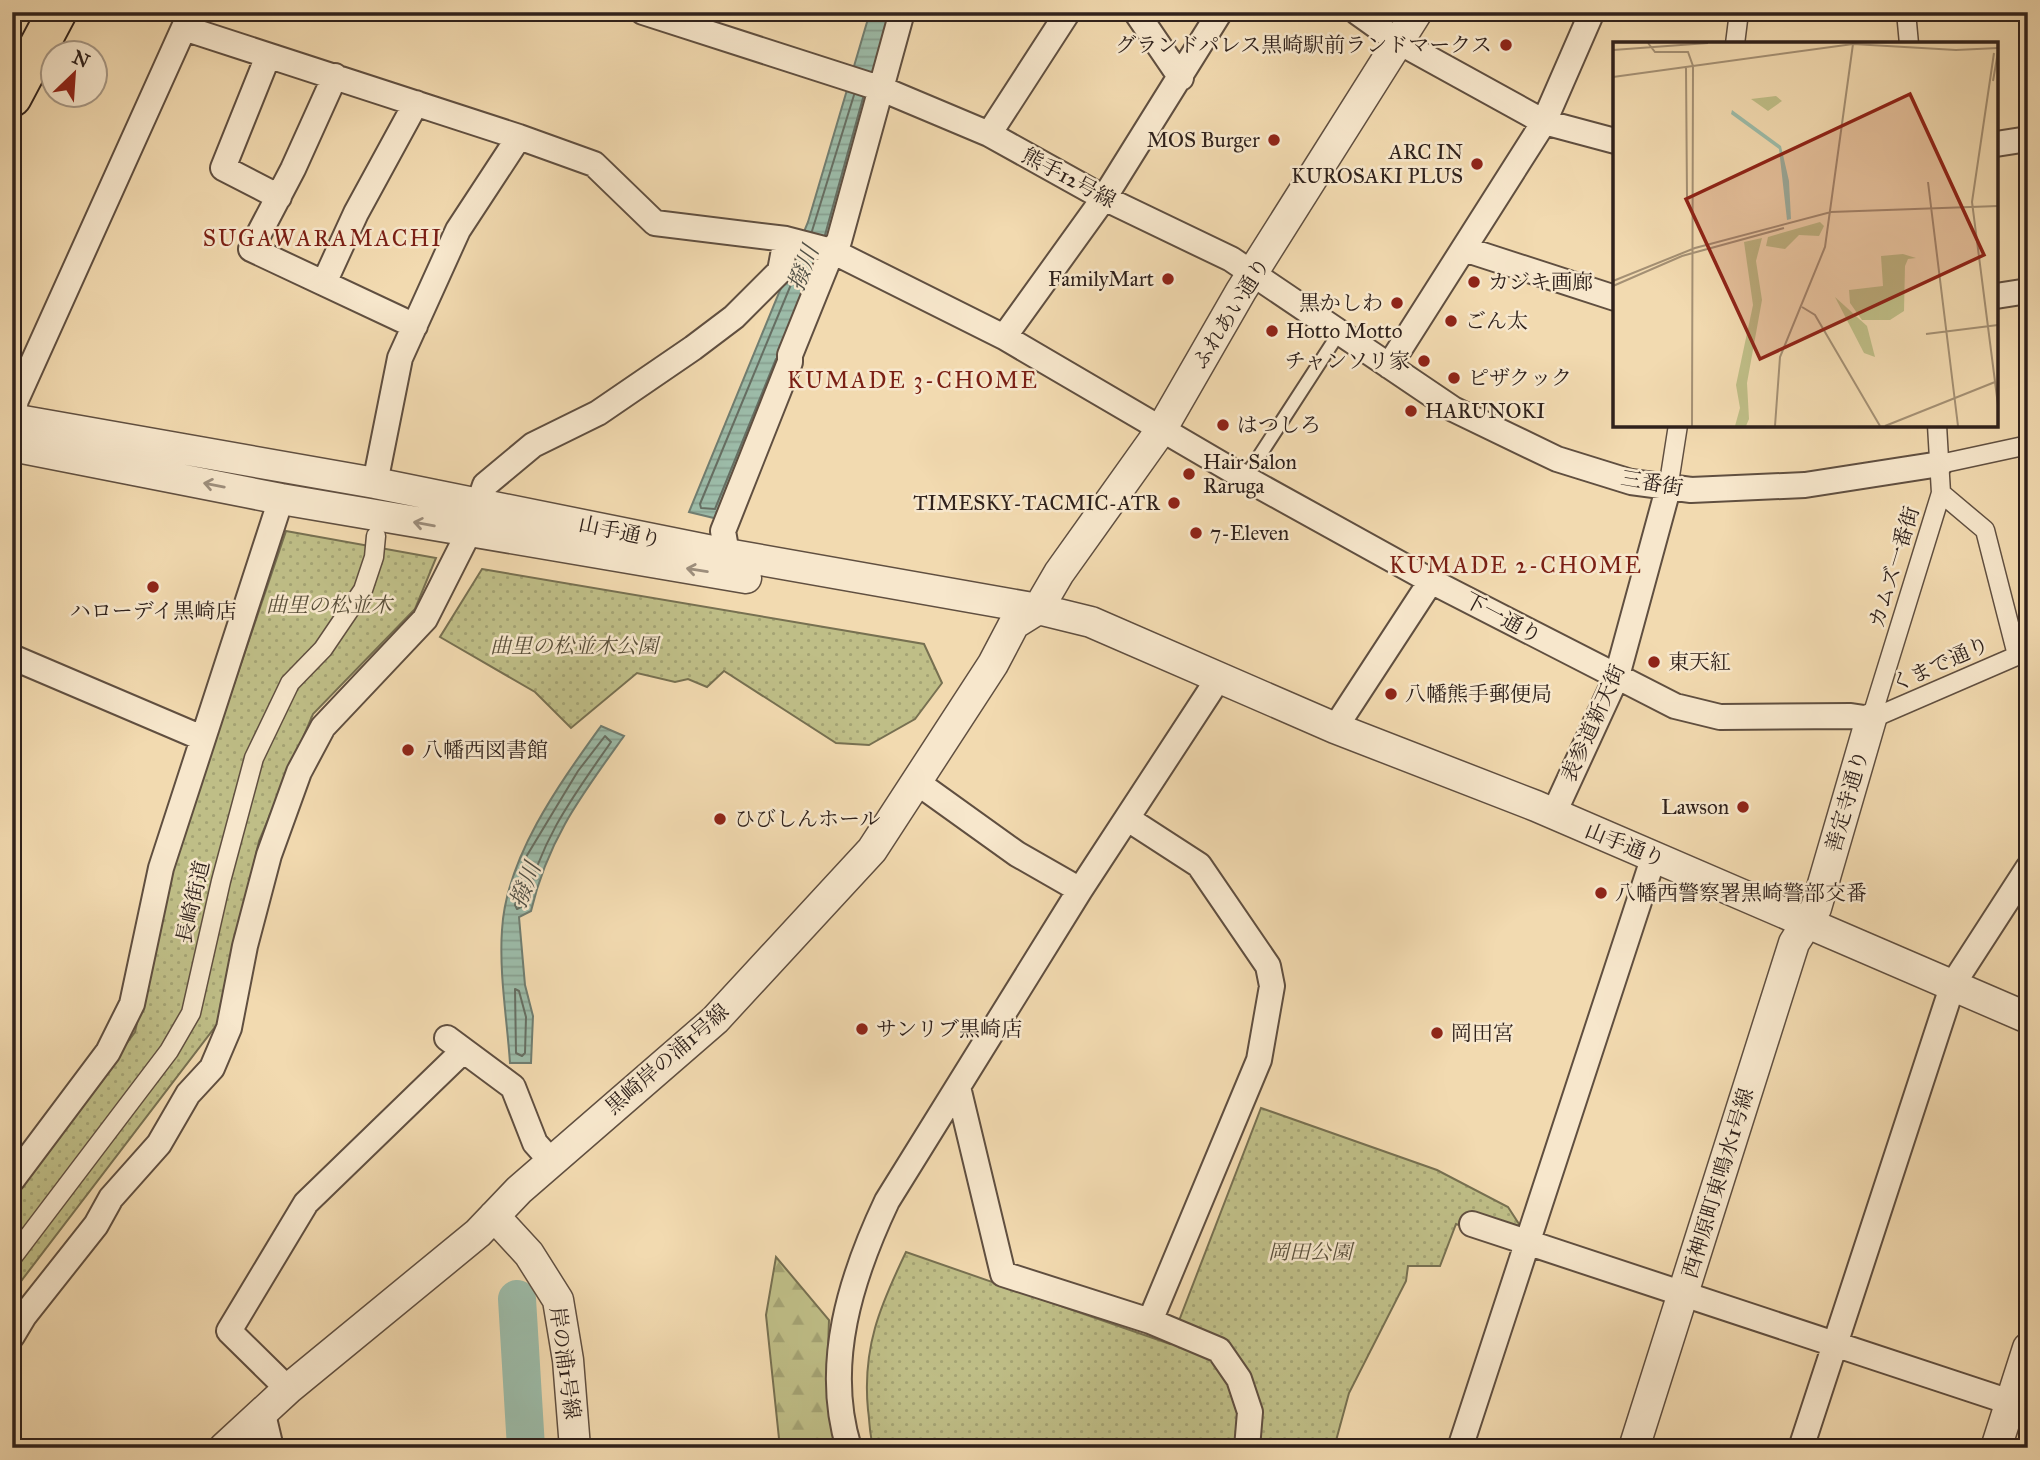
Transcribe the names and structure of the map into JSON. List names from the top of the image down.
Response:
{
  "streets": {
    "street": [
      "熊手12号線",
      "ふれあい通り",
      "三番街",
      "山手通り",
      "カムズ一番街",
      "下一通り",
      "くまで通り",
      "表参道新天街",
      "善定寺通り",
      "長崎街道",
      "黒崎岸の浦1号線",
      "西神原町東鳴水1号線",
      "岸の浦1号線"
    ]
  },
  "crossings": [
    ["熊手12号線", "ふれあい通り"],
    ["熊手12号線", "三番街"],
    ["ふれあい通り", "三番街"],
    ["ふれあい通り", "山手通り"],
    ["ふれあい通り", "下一通り"],
    ["ふれあい通り", "黒崎岸の浦1号線"],
    ["三番街", "カムズ一番街"],
    ["三番街", "表参道新天街"],
    ["山手通り", "表参道新天街"],
    ["山手通り", "善定寺通り"],
    ["山手通り", "黒崎岸の浦1号線"],
    ["山手通り", "西神原町東鳴水1号線"],
    ["カムズ一番街", "下一通り"],
    ["カムズ一番街", "くまで通り"],
    ["カムズ一番街", "善定寺通り"],
    ["下一通り", "くまで通り"],
    ["下一通り", "表参道新天街"],
    ["下一通り", "善定寺通り"],
    ["くまで通り", "善定寺通り"],
    ["善定寺通り", "西神原町東鳴水1号線"],
    ["黒崎岸の浦1号線", "岸の浦1号線"]
  ],
  "districts": ["SUGAWARAMACHI", "KUMADE 3-CHOME", "KUMADE 2-CHOME"],
  "water": ["撥川"],
  "parks": ["曲里の松並木", "曲里の松並木公園", "岡田公園"],
  "places": [
    "グランドパレス黒崎駅前ランドマークス",
    "MOS Burger",
    "ARC IN KUROSAKI PLUS",
    "FamilyMart",
    "カジキ画廊",
    "黒かしわ",
    "ごん太",
    "Hotto Motto",
    "チャンソリ家",
    "ピザクック",
    "HARUNOKI",
    "はつしろ",
    "Hair Salon Raruga",
    "TIMESKY-TACMIC-ATR",
    "7-Eleven",
    "ハローデイ黒崎店",
    "東天紅",
    "八幡熊手郵便局",
    "八幡西図書館",
    "Lawson",
    "ひびしんホール",
    "八幡西警察署黒崎警部交番",
    "サンリブ黒崎店",
    "岡田宮"
  ],
  "north": "top right"
}
